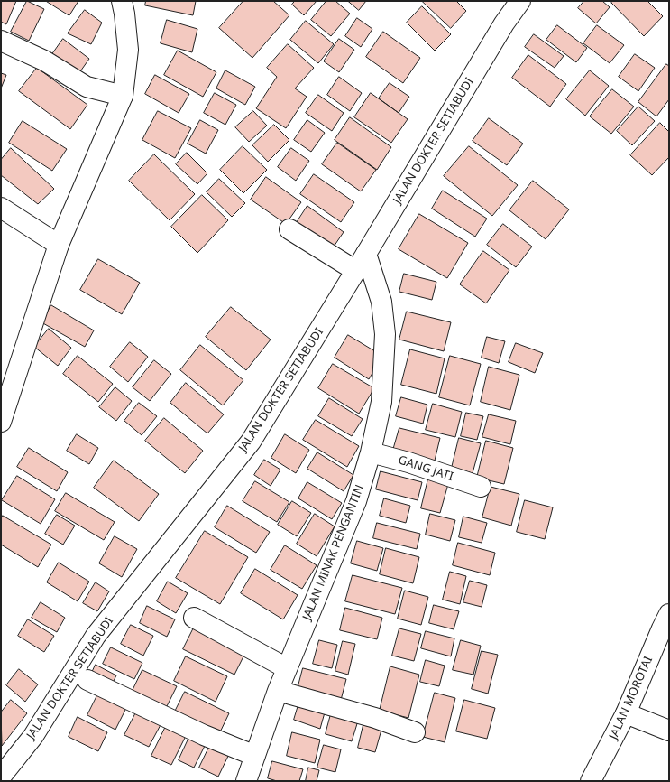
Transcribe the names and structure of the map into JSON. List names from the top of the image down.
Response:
{
  "streets": {
    "street": [
      "JALAN DOKTER SETIABUDI",
      "GANG JATI",
      "JALAN MINAK PENGANTIN",
      "JALAN MOROTAI"
    ]
  },
  "crossings": [
    ["JALAN DOKTER SETIABUDI", "JALAN MINAK PENGANTIN"],
    ["GANG JATI", "JALAN MINAK PENGANTIN"]
  ]
}
